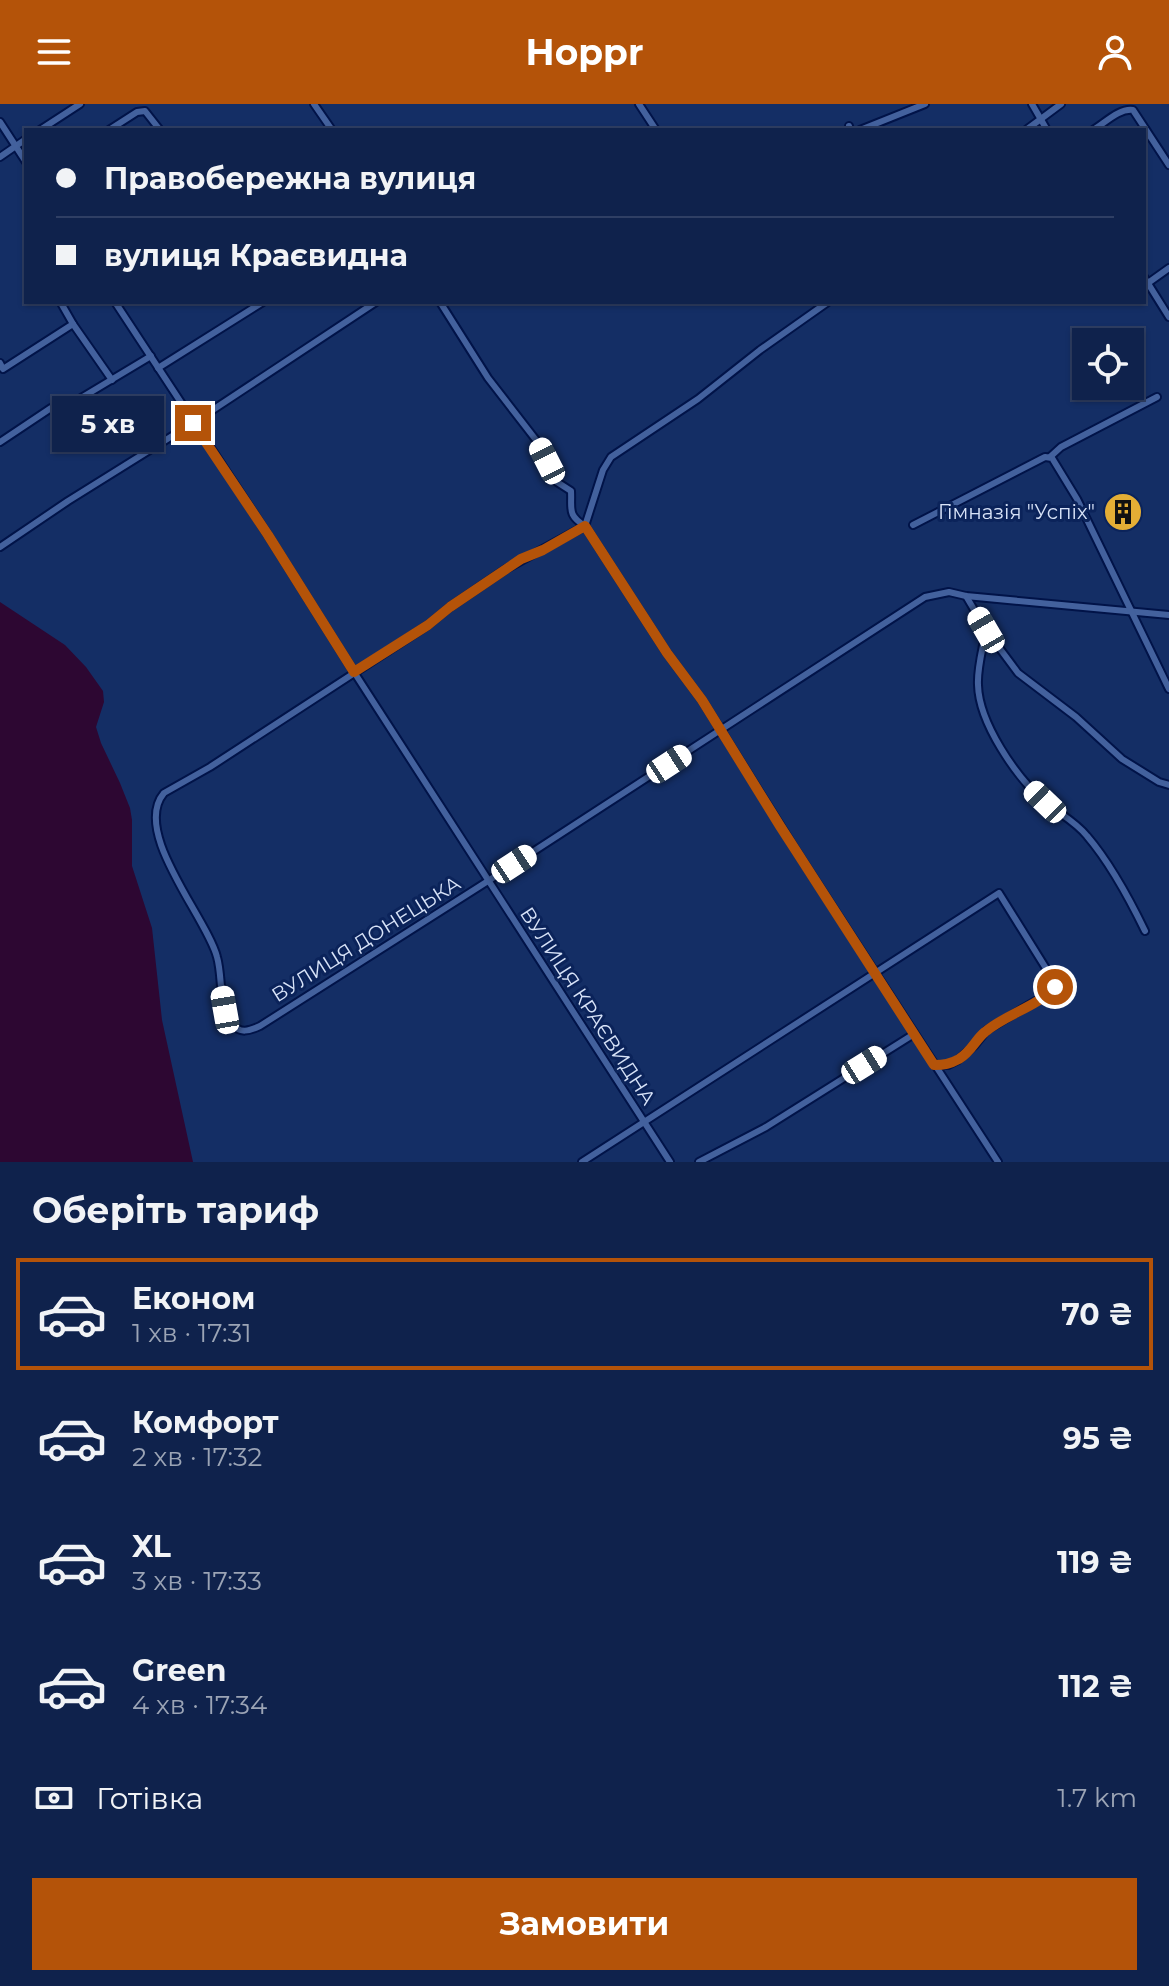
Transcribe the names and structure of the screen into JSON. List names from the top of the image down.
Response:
{
  "streets": {
    "street": ["ВУЛИЦЯ ДОНЕЦЬКА", "ВУЛИЦЯ КРАЄВИДНА"]
  },
  "crossings": [
    ["ВУЛИЦЯ ДОНЕЦЬКА", "ВУЛИЦЯ КРАЄВИДНА"]
  ],
  "places": {
    "building": ["Гімназія \"Успіх\""]
  },
  "page": {
    "header": "Hoppr",
    "banner": ["Правобережна вулиця", "вулиця Краєвидна"],
    "bubble": "5 хв",
    "heading": "Оберіть тариф",
    "list": [
      {
        "name": "Економ",
        "note": "1 хв · 17:31",
        "value": "70 ₴"
      },
      {
        "name": "Комфорт",
        "note": "2 хв · 17:32",
        "value": "95 ₴"
      },
      {
        "name": "XL",
        "note": "3 хв · 17:33",
        "value": "119 ₴"
      },
      {
        "name": "Green",
        "note": "4 хв · 17:34",
        "value": "112 ₴"
      }
    ],
    "pay": ["Готівка", "1.7 km"],
    "buttons": "Замовити"
  }
}
